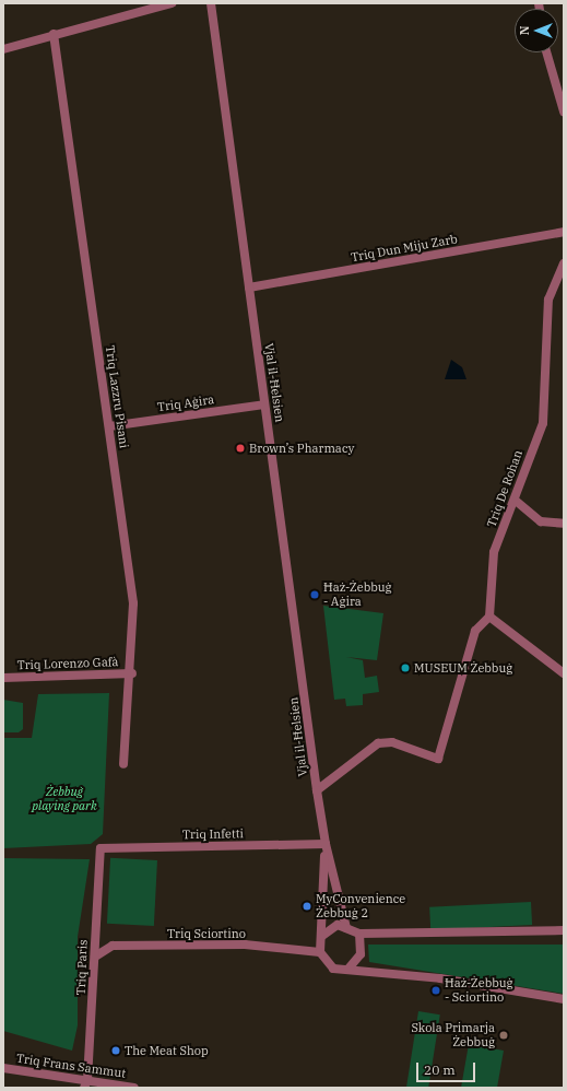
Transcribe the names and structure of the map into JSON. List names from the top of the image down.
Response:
{
  "streets": {
    "street": [
      "Triq Dun Miju Zarb",
      "Vjal il-Ħelsien",
      "Triq Lazzru Pisani",
      "Triq Aġira",
      "Triq De Rohan",
      "Triq Lorenzo Gafà",
      "Triq Infetti",
      "Triq Sciortino",
      "Triq Paris",
      "Triq Frans Sammut"
    ]
  },
  "crossings": [
    ["Triq Dun Miju Zarb", "Vjal il-Ħelsien"],
    ["Vjal il-Ħelsien", "Triq Aġira"],
    ["Vjal il-Ħelsien", "Triq Infetti"],
    ["Vjal il-Ħelsien", "Triq Sciortino"],
    ["Triq Lazzru Pisani", "Triq Aġira"],
    ["Triq Lazzru Pisani", "Triq Lorenzo Gafà"],
    ["Triq Infetti", "Triq Paris"],
    ["Triq Sciortino", "Triq Paris"],
    ["Triq Paris", "Triq Frans Sammut"]
  ],
  "parks": ["Żebbuġ playing park"],
  "places": [
    "Brown’s Pharmacy",
    "Ħaż-Żebbuġ - Aġira",
    "MUSEUM Żebbuġ",
    "MyConvenience Żebbuġ 2",
    "Ħaż-Żebbuġ - Sciortino",
    "Skola Primarja Żebbuġ",
    "The Meat Shop"
  ],
  "scale_bar": "20 m",
  "north": "left"
}
